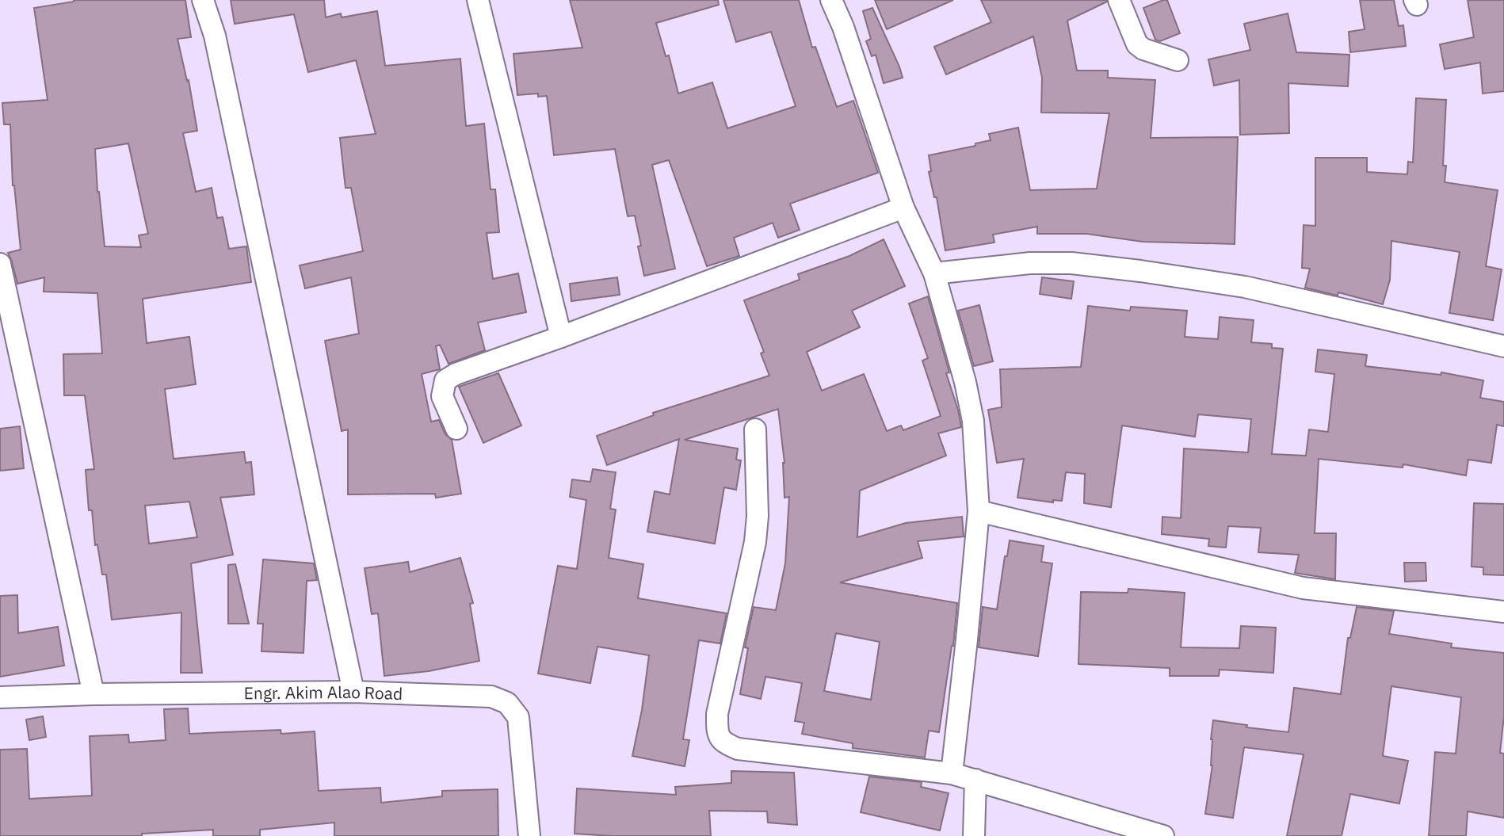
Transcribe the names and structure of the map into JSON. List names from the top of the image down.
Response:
{
  "streets": {
    "street": ["Engr. Akim Alao Road"]
  }
}
